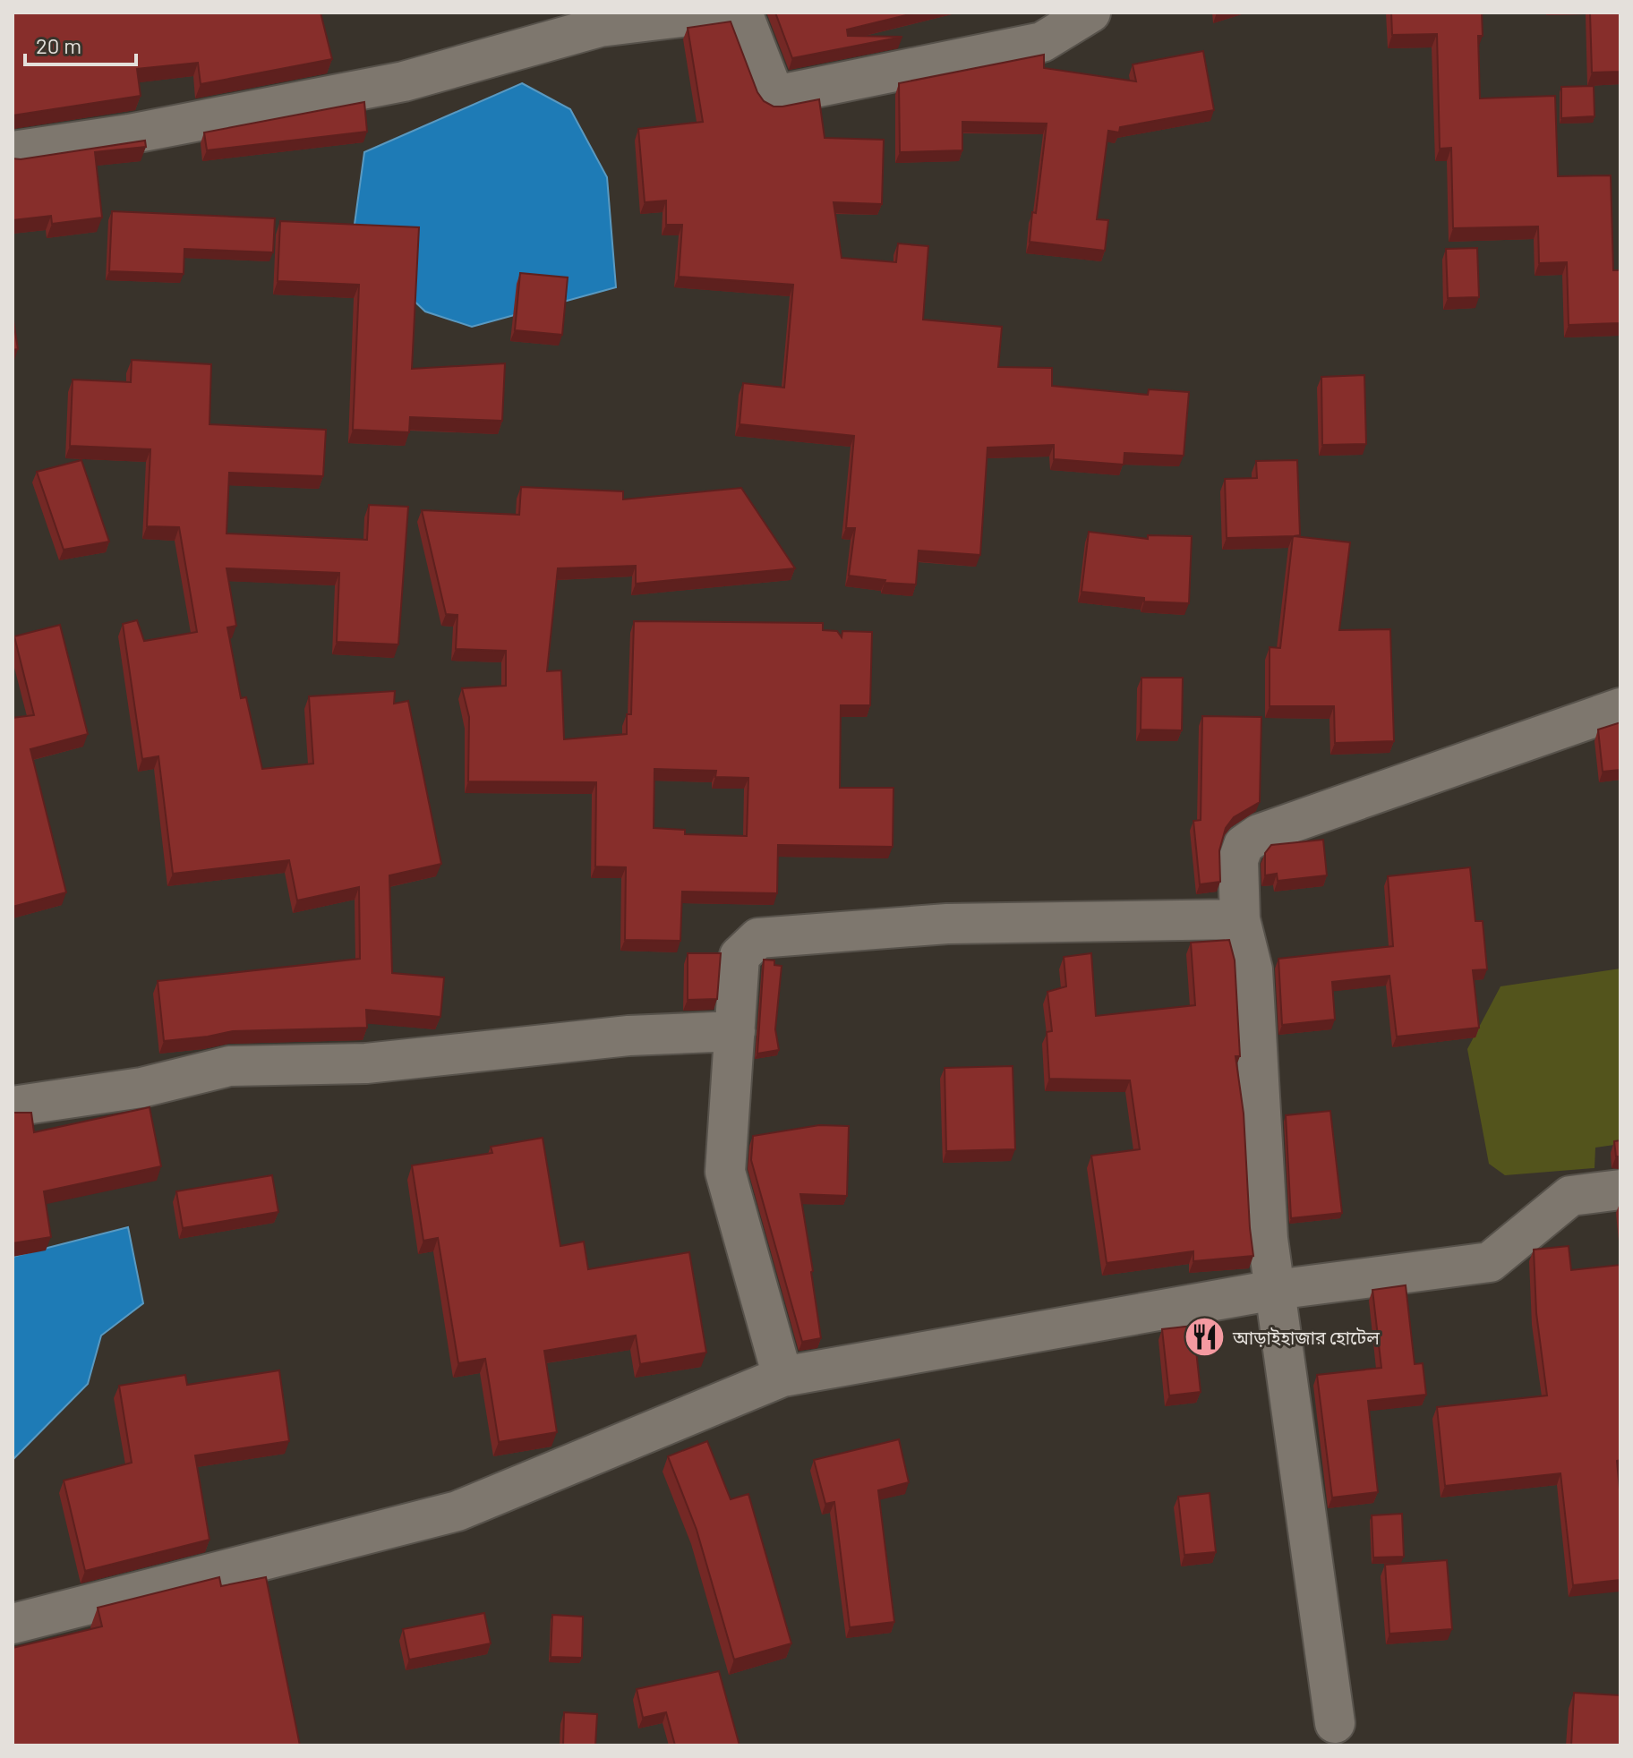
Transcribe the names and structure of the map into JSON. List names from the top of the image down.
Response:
{
  "places": {
    "restaurant": ["আড়াইহাজার হোটেল"]
  },
  "scale_bar": "20 m"
}
